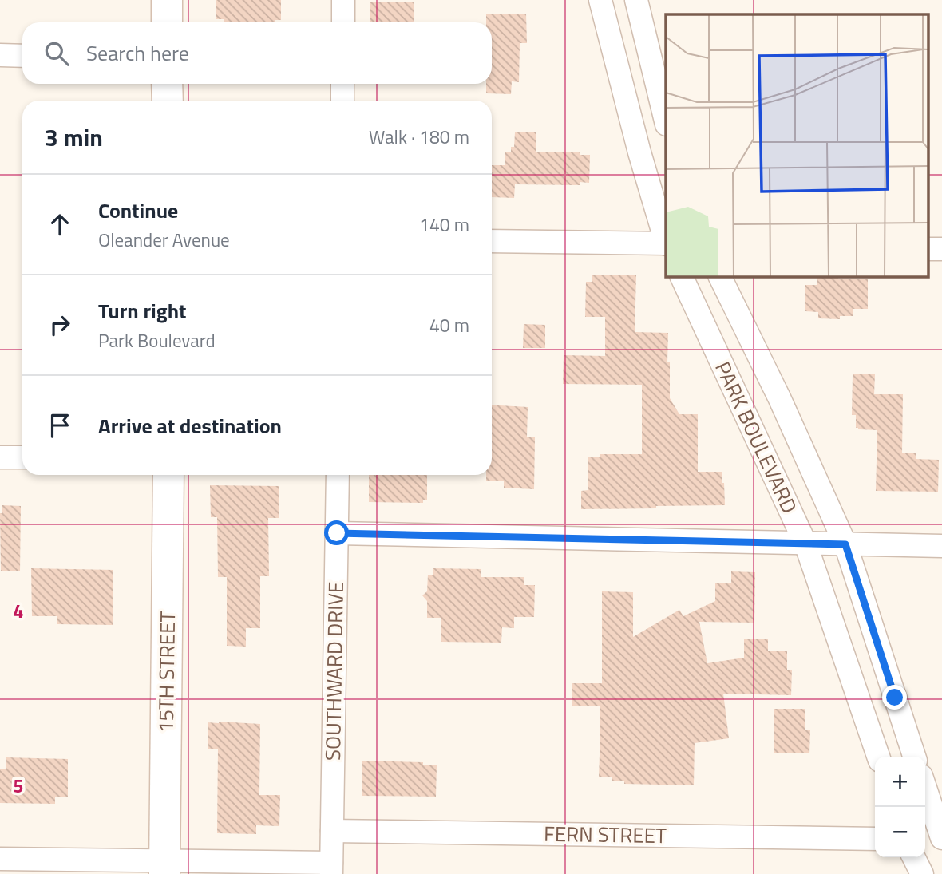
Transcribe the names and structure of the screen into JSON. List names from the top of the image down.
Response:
{
  "streets": {
    "main road": ["15TH STREET"],
    "street": ["PARK BOULEVARD", "SOUTHWARD DRIVE", "FERN STREET"]
  },
  "crossings": [
    ["SOUTHWARD DRIVE", "FERN STREET"]
  ],
  "page": {
    "search": "Search here",
    "heading": ["3 min", "Walk · 180 m"],
    "list": [
      ["Continue", "Oleander Avenue", "140 m"],
      ["Turn right", "Park Boulevard", "40 m"],
      "Arrive at destination"
    ],
    "map_buttons": ["+", "−"]
  },
  "grid": {
    "rows": ["4", "5"]
  }
}
